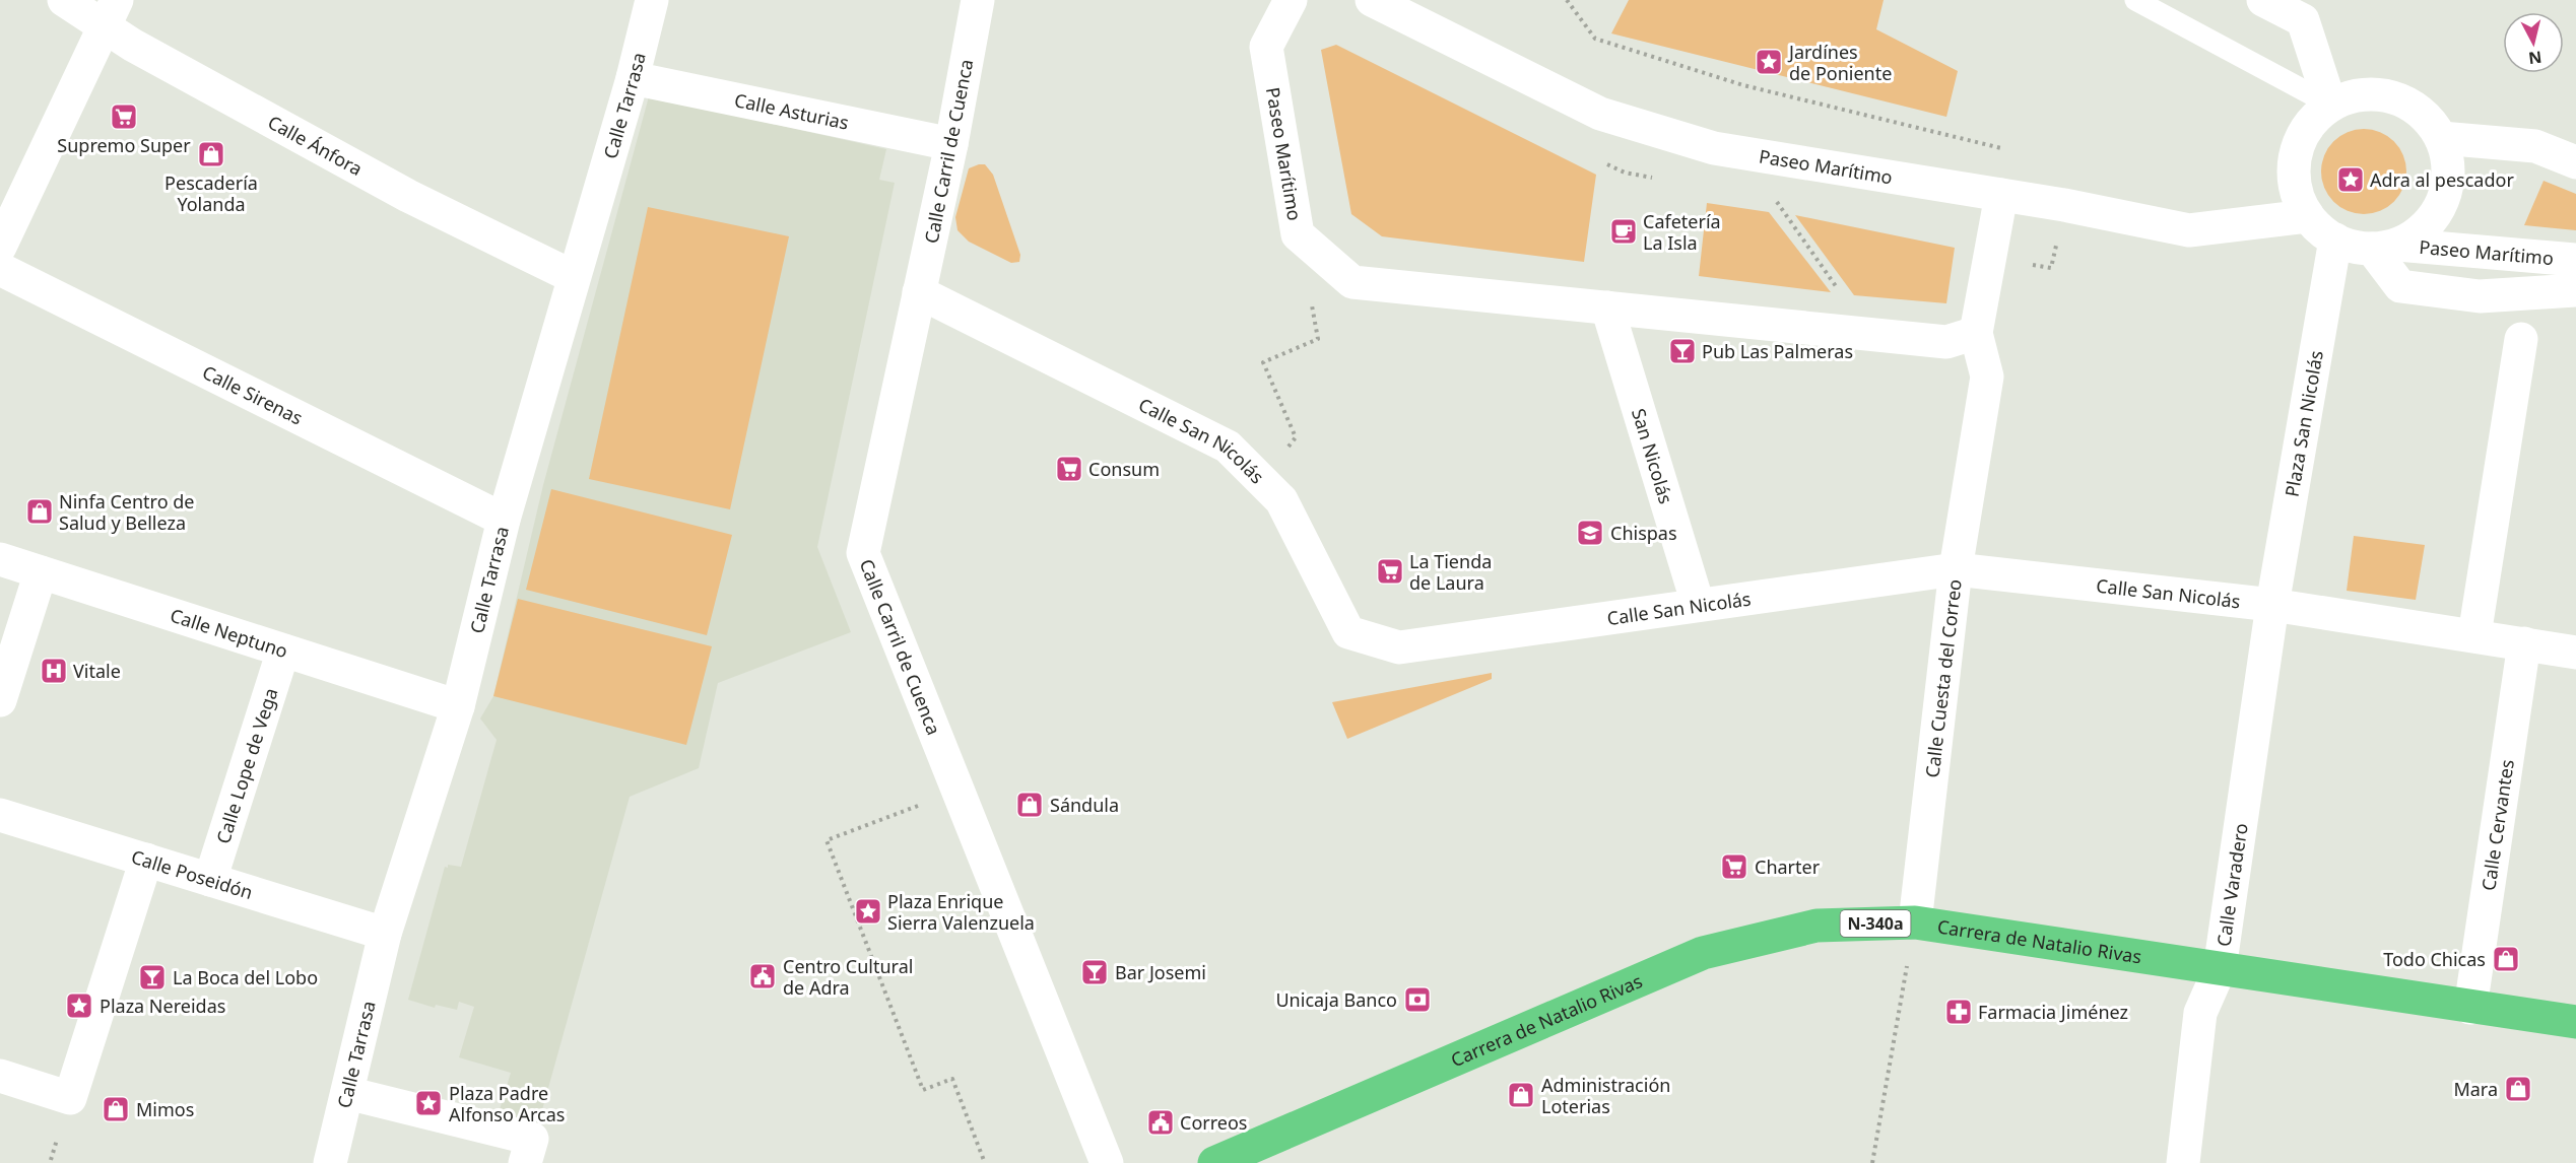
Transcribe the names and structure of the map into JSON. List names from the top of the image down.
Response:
{
  "streets": {
    "highway": ["N-340a", "Carrera de Natalio Rivas"],
    "street": [
      "Calle Tarrasa",
      "Calle Asturias",
      "Calle Ánfora",
      "Calle Carril de Cuenca",
      "Paseo Marítimo",
      "Calle Sirenas",
      "Plaza San Nicolás",
      "Calle San Nicolás",
      "San Nicolás",
      "Calle Neptuno",
      "Calle Cuesta del Correo",
      "Calle Lope de Vega",
      "Calle Cervantes",
      "Calle Poseidón",
      "Calle Varadero"
    ]
  },
  "crossings": [
    ["Calle Tarrasa", "Calle Asturias"],
    ["Calle Tarrasa", "Calle Ánfora"],
    ["Calle Tarrasa", "Calle Sirenas"],
    ["Calle Tarrasa", "Calle Neptuno"],
    ["Calle Tarrasa", "Calle Poseidón"],
    ["Calle Asturias", "Calle Carril de Cuenca"],
    ["Calle Carril de Cuenca", "Calle San Nicolás"],
    ["Paseo Marítimo", "Plaza San Nicolás"],
    ["Paseo Marítimo", "San Nicolás"],
    ["Paseo Marítimo", "Calle Cuesta del Correo"],
    ["Plaza San Nicolás", "Calle San Nicolás"],
    ["Plaza San Nicolás", "Calle Varadero"],
    ["Calle San Nicolás", "San Nicolás"],
    ["Calle San Nicolás", "Calle Cuesta del Correo"],
    ["Calle San Nicolás", "Calle Cervantes"],
    ["Calle San Nicolás", "Calle Varadero"],
    ["Calle Neptuno", "Calle Lope de Vega"],
    ["Calle Cuesta del Correo", "Carrera de Natalio Rivas"],
    ["Calle Lope de Vega", "Calle Poseidón"],
    ["Calle Cervantes", "Carrera de Natalio Rivas"],
    ["Calle Varadero", "Carrera de Natalio Rivas"]
  ],
  "places": {
    "place": [
      "Jardínes de Poniente",
      "Adra al pescador",
      "Plaza Enrique Sierra Valenzuela",
      "Plaza Nereidas",
      "Plaza Padre Alfonso Arcas"
    ],
    "supermarket": [
      "Supremo Super",
      "Consum",
      "La Tienda de Laura",
      "Charter"
    ],
    "shop": [
      "Pescadería Yolanda",
      "Ninfa Centro de Salud y Belleza",
      "Sándula",
      "Todo Chicas",
      "Mara",
      "Administración Loterias",
      "Mimos"
    ],
    "cafe": ["Cafetería La Isla"],
    "bar": ["Pub Las Palmeras", "Bar Josemi", "La Boca del Lobo"],
    "school or university": ["Chispas"],
    "hospital": ["Vitale"],
    "public building": ["Centro Cultural de Adra", "Correos"],
    "bank": ["Unicaja Banco"],
    "pharmacy": ["Farmacia Jiménez"]
  },
  "north": "bottom"
}
